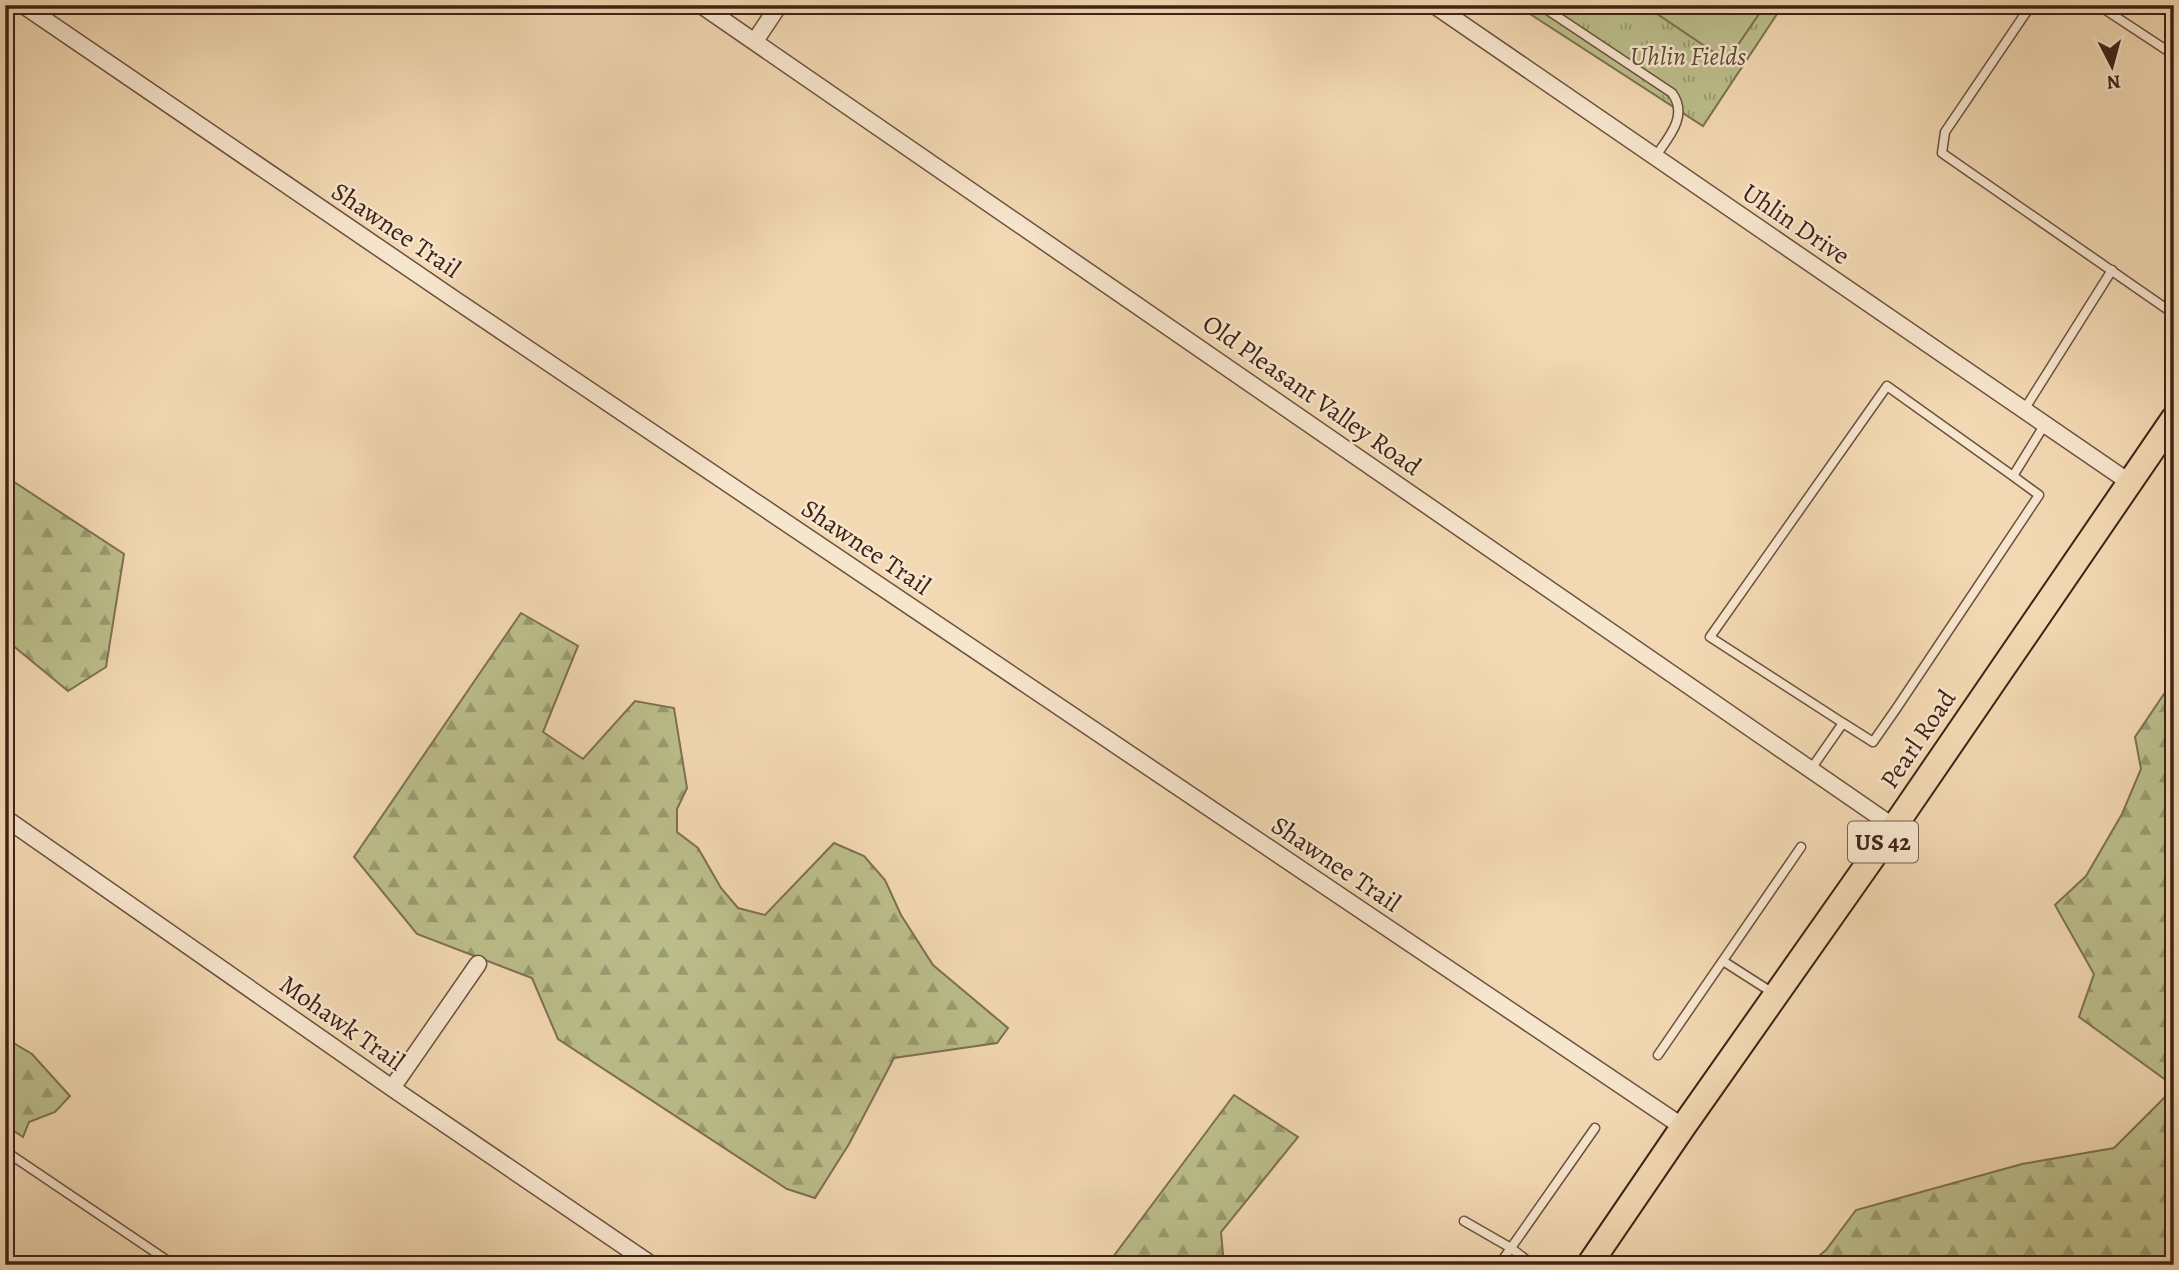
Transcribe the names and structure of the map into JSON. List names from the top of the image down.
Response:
{
  "streets": {
    "main road": ["Pearl Road", "US 42"],
    "street": [
      "Uhlin Drive",
      "Shawnee Trail",
      "Old Pleasant Valley Road",
      "Mohawk Trail"
    ]
  },
  "crossings": [
    ["Uhlin Drive", "Pearl Road"],
    ["Shawnee Trail", "Pearl Road"],
    ["Old Pleasant Valley Road", "Pearl Road"]
  ],
  "parks": ["Uhlin Fields"],
  "north": "bottom"
}
